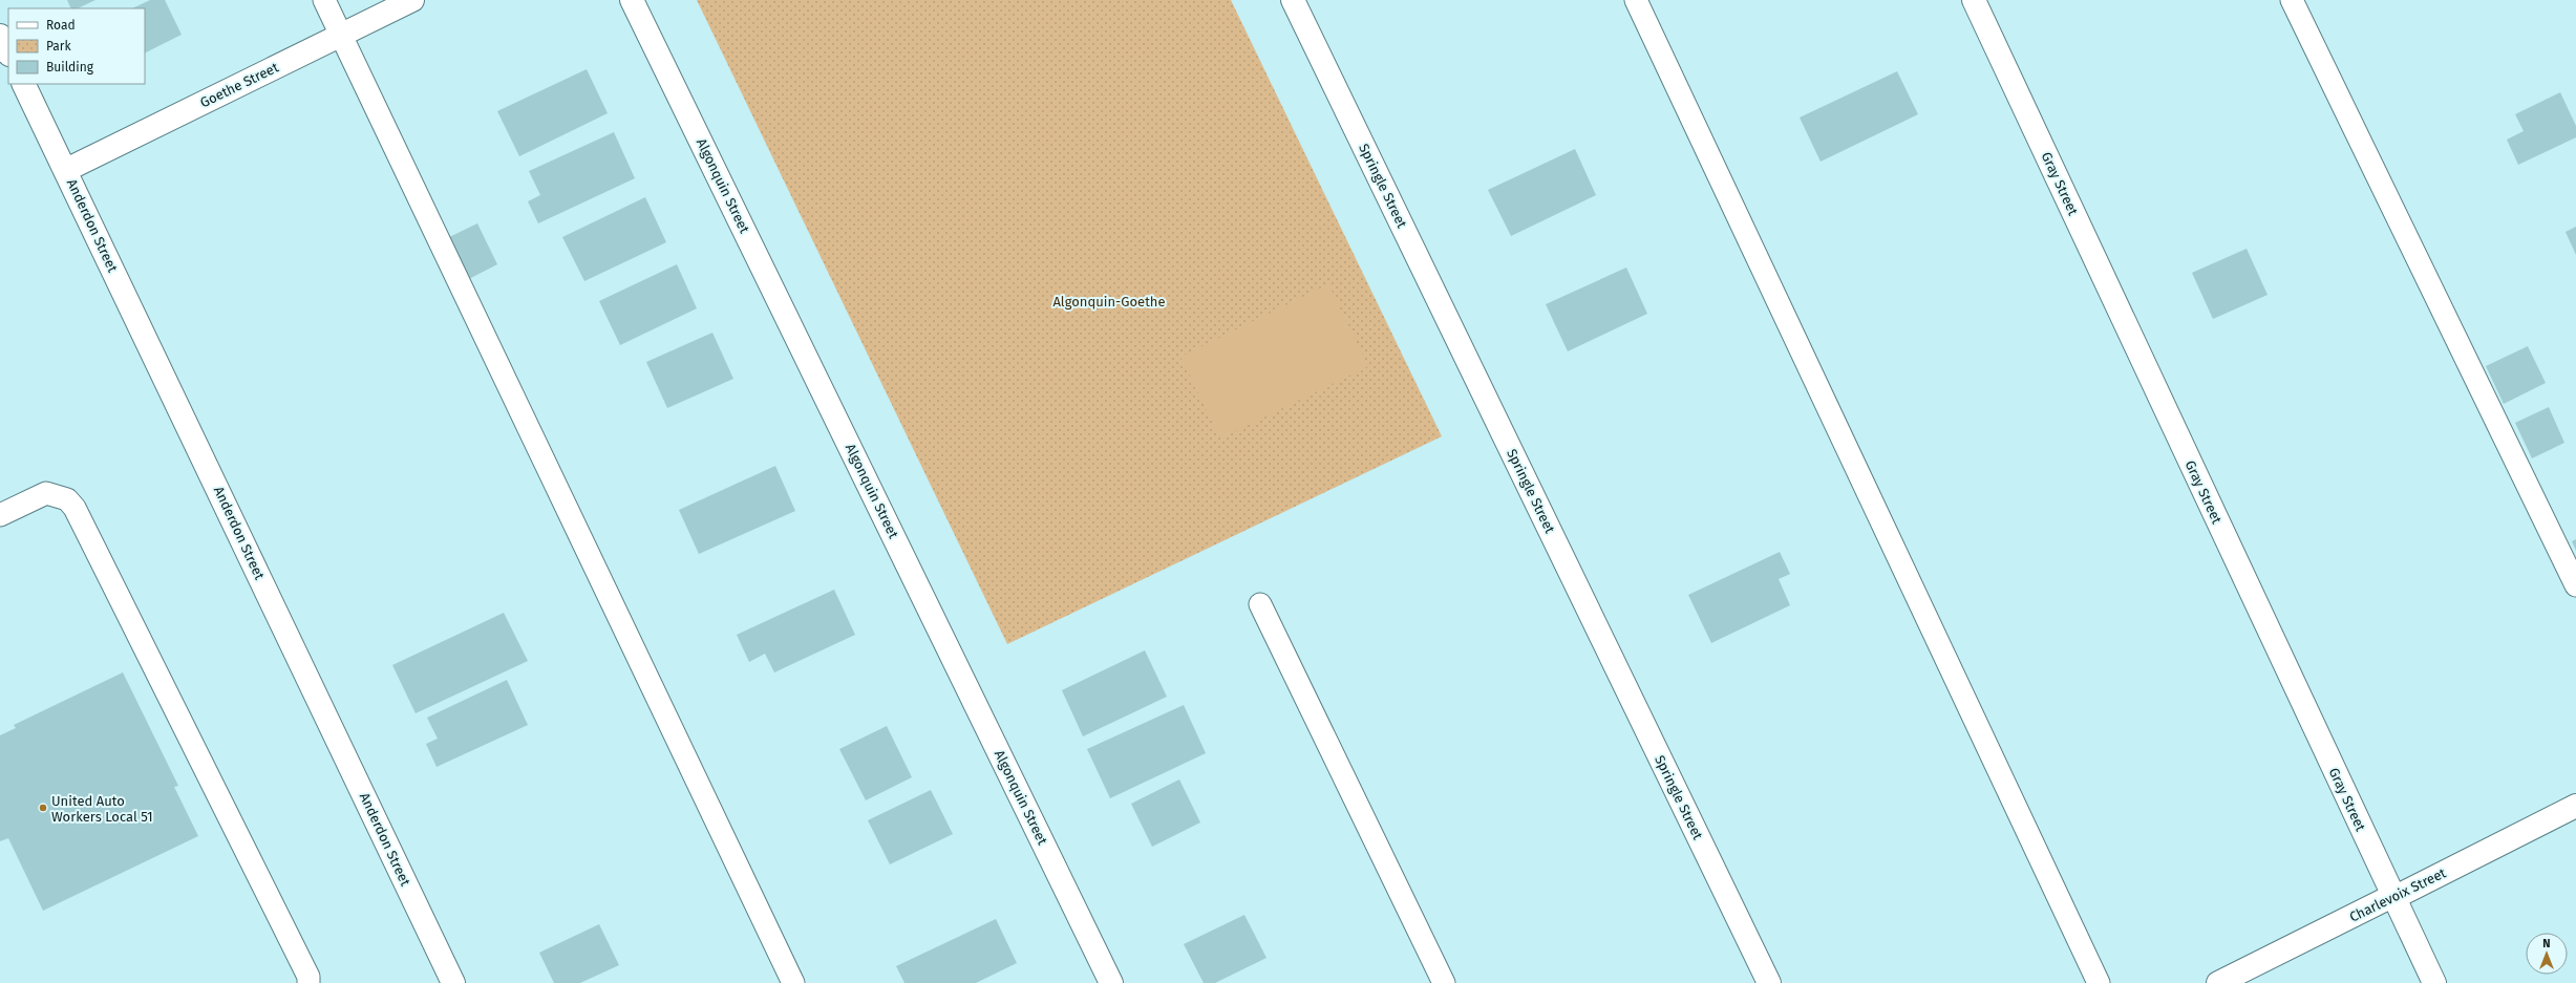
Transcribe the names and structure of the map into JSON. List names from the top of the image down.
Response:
{
  "streets": {
    "street": [
      "Goethe Street",
      "Gray Street",
      "Algonquin Street",
      "Springle Street",
      "Anderdon Street",
      "Charlevoix Street"
    ]
  },
  "crossings": [
    ["Goethe Street", "Anderdon Street"],
    ["Gray Street", "Charlevoix Street"]
  ],
  "parks": ["Algonquin-Goethe"],
  "places": ["United Auto Workers Local 51"],
  "legend": ["Road", "Park", "Building"],
  "north": "top"
}
